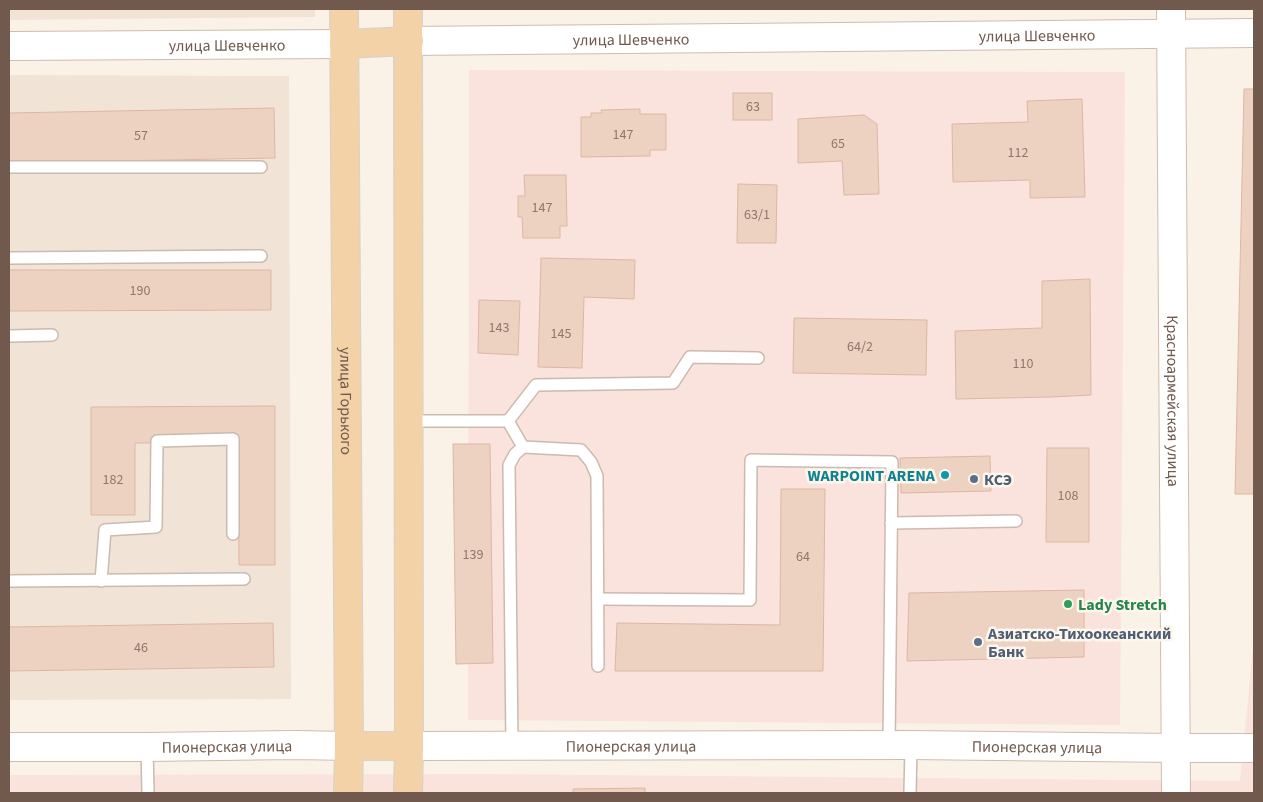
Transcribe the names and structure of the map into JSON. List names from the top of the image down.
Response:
{
  "streets": {
    "main road": ["улица Шевченко", "улица Горького", "Пионерская улица"],
    "street": ["Красноармейская улица"]
  },
  "crossings": [
    ["улица Шевченко", "улица Горького"],
    ["улица Шевченко", "Красноармейская улица"],
    ["улица Горького", "Пионерская улица"],
    ["Красноармейская улица", "Пионерская улица"]
  ],
  "places": [
    "WARPOINT ARENA",
    "КСЭ",
    "Lady Stretch",
    "Азиатско-Тихоокеанский Банк"
  ],
  "house_numbers": [
    "63",
    "147",
    "57",
    "65",
    "112",
    "147",
    "63/1",
    "190",
    "143",
    "145",
    "64/2",
    "110",
    "182",
    "108",
    "139",
    "64",
    "46"
  ]
}
